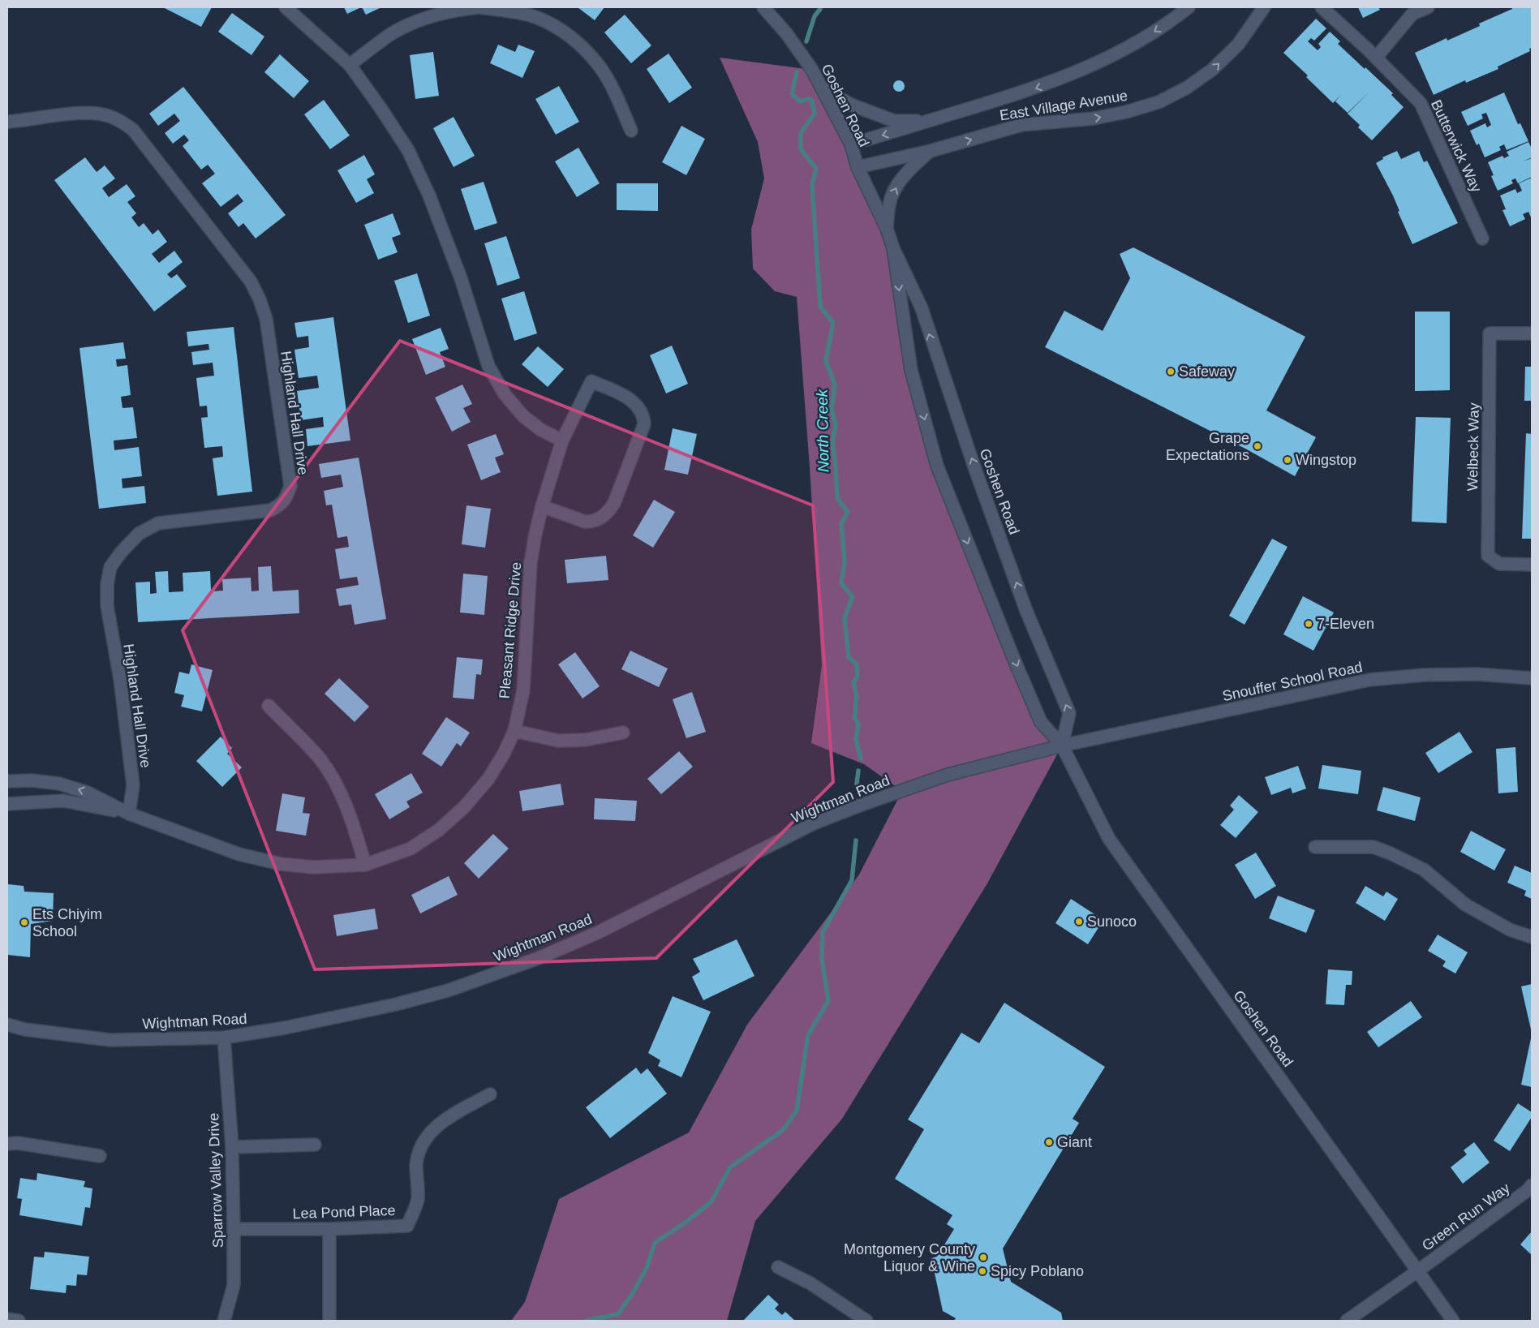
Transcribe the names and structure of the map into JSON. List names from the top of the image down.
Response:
{
  "streets": {
    "street": [
      "Goshen Road",
      "East Village Avenue",
      "Butterwick Way",
      "Highland Hall Drive",
      "Welbeck Way",
      "Pleasant Ridge Drive",
      "Snouffer School Road",
      "Wightman Road",
      "Sparrow Valley Drive",
      "Lea Pond Place",
      "Green Run Way"
    ]
  },
  "crossings": [
    ["Goshen Road", "East Village Avenue"],
    ["Goshen Road", "Snouffer School Road"],
    ["Goshen Road", "Wightman Road"],
    ["Goshen Road", "Green Run Way"],
    ["Highland Hall Drive", "Pleasant Ridge Drive"],
    ["Snouffer School Road", "Wightman Road"],
    ["Wightman Road", "Sparrow Valley Drive"],
    ["Sparrow Valley Drive", "Lea Pond Place"]
  ],
  "water": ["North Creek"],
  "places": [
    "Safeway",
    "Grape Expectations",
    "Wingstop",
    "7-Eleven",
    "Sunoco",
    "Ets Chiyim School",
    "Giant",
    "Montgomery County Liquor & Wine",
    "Spicy Poblano"
  ]
}
